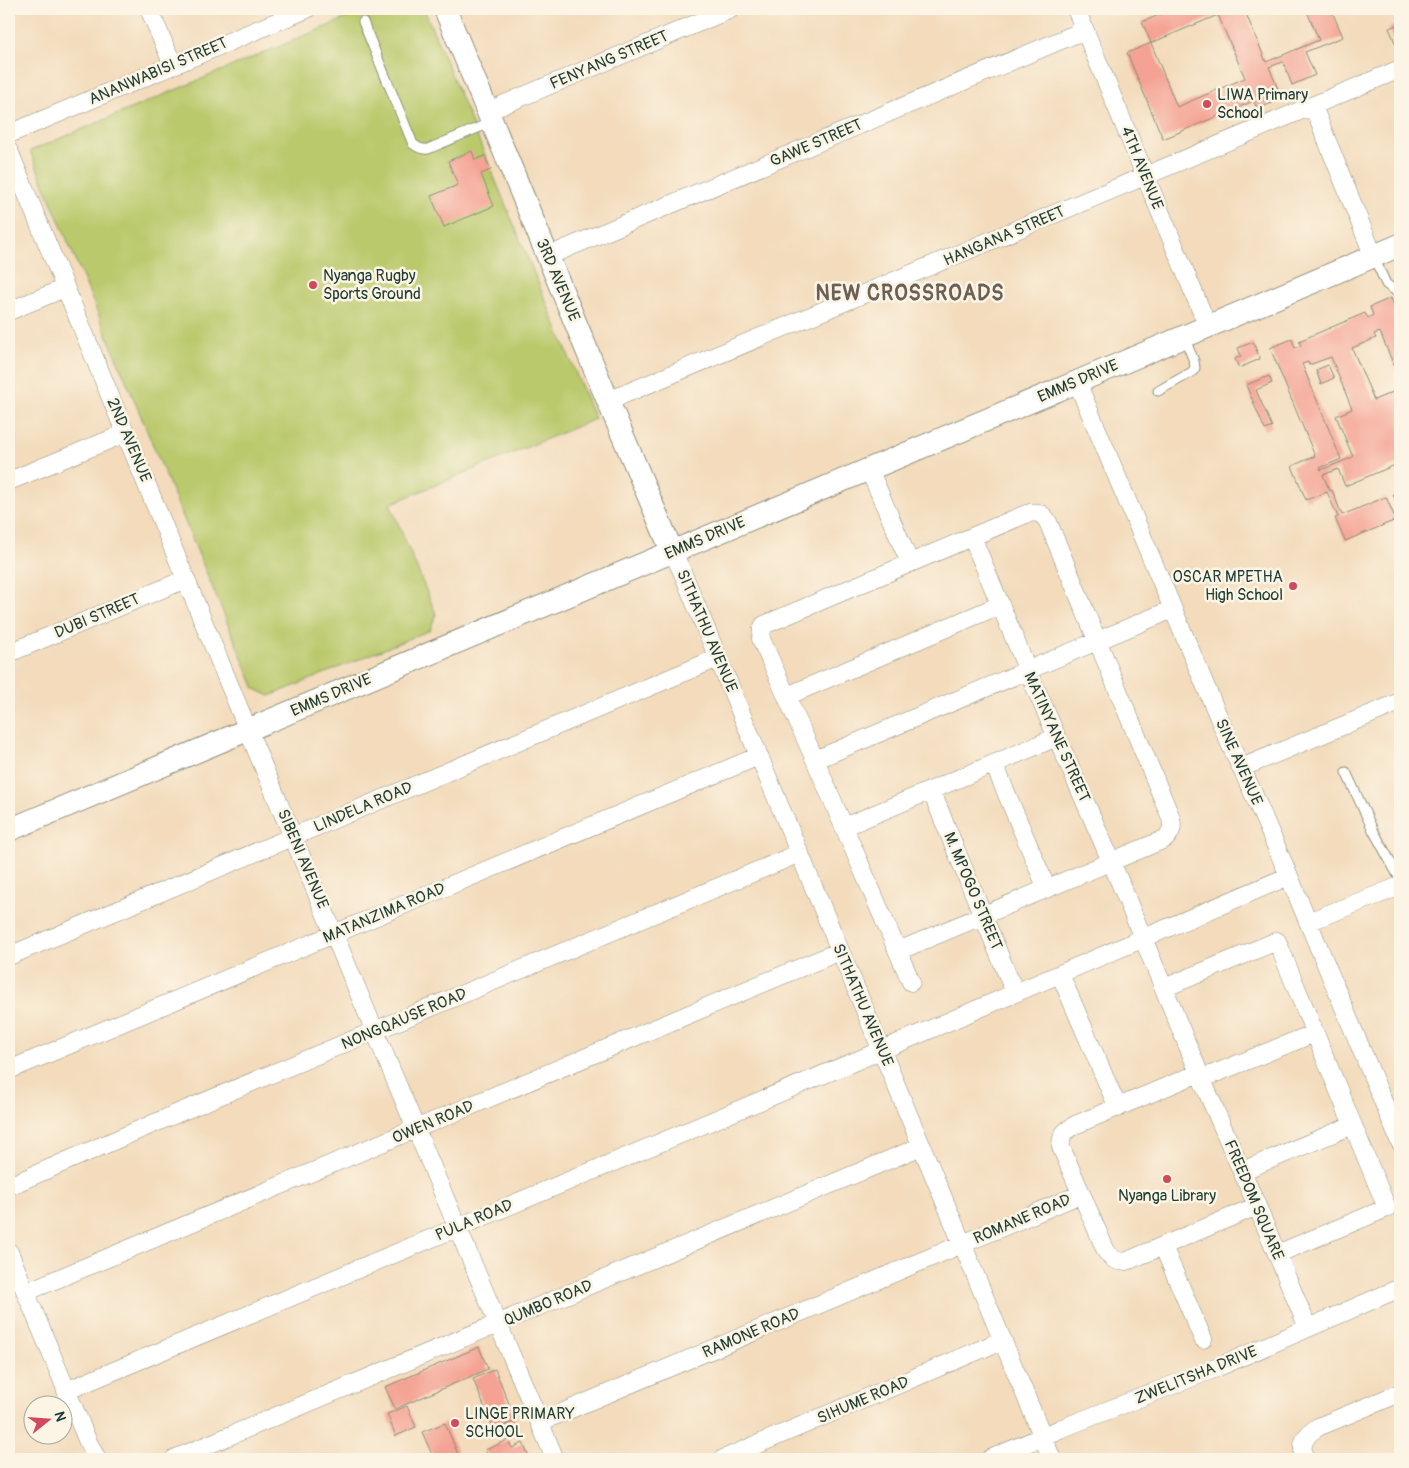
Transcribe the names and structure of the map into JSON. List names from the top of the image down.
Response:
{
  "streets": {
    "street": [
      "FENYANG STREET",
      "ANANWABISI STREET",
      "GAWE STREET",
      "4TH AVENUE",
      "HANGANA STREET",
      "3RD AVENUE",
      "EMMS DRIVE",
      "2ND AVENUE",
      "DUBI STREET",
      "SITHATHU AVENUE",
      "MATINYANE STREET",
      "SINE AVENUE",
      "LINDELA ROAD",
      "SIBENI AVENUE",
      "M. MPOGO STREET",
      "MATANZIMA ROAD",
      "NONGQAUSE ROAD",
      "OWEN ROAD",
      "FREEDOM SQUARE",
      "ROMANE ROAD",
      "PULA ROAD",
      "QUMBO ROAD",
      "RAMONE ROAD",
      "ZWELITSHA DRIVE",
      "SIHUME ROAD"
    ]
  },
  "crossings": [
    ["FENYANG STREET", "3RD AVENUE"],
    ["GAWE STREET", "4TH AVENUE"],
    ["GAWE STREET", "3RD AVENUE"],
    ["4TH AVENUE", "HANGANA STREET"],
    ["4TH AVENUE", "EMMS DRIVE"],
    ["HANGANA STREET", "3RD AVENUE"],
    ["3RD AVENUE", "EMMS DRIVE"],
    ["3RD AVENUE", "SITHATHU AVENUE"],
    ["EMMS DRIVE", "2ND AVENUE"],
    ["EMMS DRIVE", "SITHATHU AVENUE"],
    ["EMMS DRIVE", "SINE AVENUE"],
    ["EMMS DRIVE", "SIBENI AVENUE"],
    ["2ND AVENUE", "DUBI STREET"],
    ["2ND AVENUE", "SIBENI AVENUE"],
    ["SITHATHU AVENUE", "LINDELA ROAD"],
    ["SITHATHU AVENUE", "MATANZIMA ROAD"],
    ["SITHATHU AVENUE", "NONGQAUSE ROAD"],
    ["SITHATHU AVENUE", "OWEN ROAD"],
    ["SITHATHU AVENUE", "ROMANE ROAD"],
    ["SITHATHU AVENUE", "PULA ROAD"],
    ["SITHATHU AVENUE", "QUMBO ROAD"],
    ["SITHATHU AVENUE", "RAMONE ROAD"],
    ["SITHATHU AVENUE", "ZWELITSHA DRIVE"],
    ["SITHATHU AVENUE", "SIHUME ROAD"],
    ["MATINYANE STREET", "FREEDOM SQUARE"],
    ["MATINYANE STREET", "PULA ROAD"],
    ["SINE AVENUE", "PULA ROAD"],
    ["LINDELA ROAD", "SIBENI AVENUE"],
    ["SIBENI AVENUE", "MATANZIMA ROAD"],
    ["SIBENI AVENUE", "NONGQAUSE ROAD"],
    ["SIBENI AVENUE", "OWEN ROAD"],
    ["SIBENI AVENUE", "PULA ROAD"],
    ["SIBENI AVENUE", "QUMBO ROAD"],
    ["SIBENI AVENUE", "RAMONE ROAD"],
    ["M. MPOGO STREET", "PULA ROAD"],
    ["FREEDOM SQUARE", "ZWELITSHA DRIVE"],
    ["ROMANE ROAD", "RAMONE ROAD"]
  ],
  "districts": ["NEW CROSSROADS"],
  "places": [
    "LIWA Primary School",
    "Nyanga Rugby Sports Ground",
    "OSCAR MPETHA High School",
    "Nyanga Library",
    "LINGE PRIMARY SCHOOL"
  ],
  "north": "right"
}
